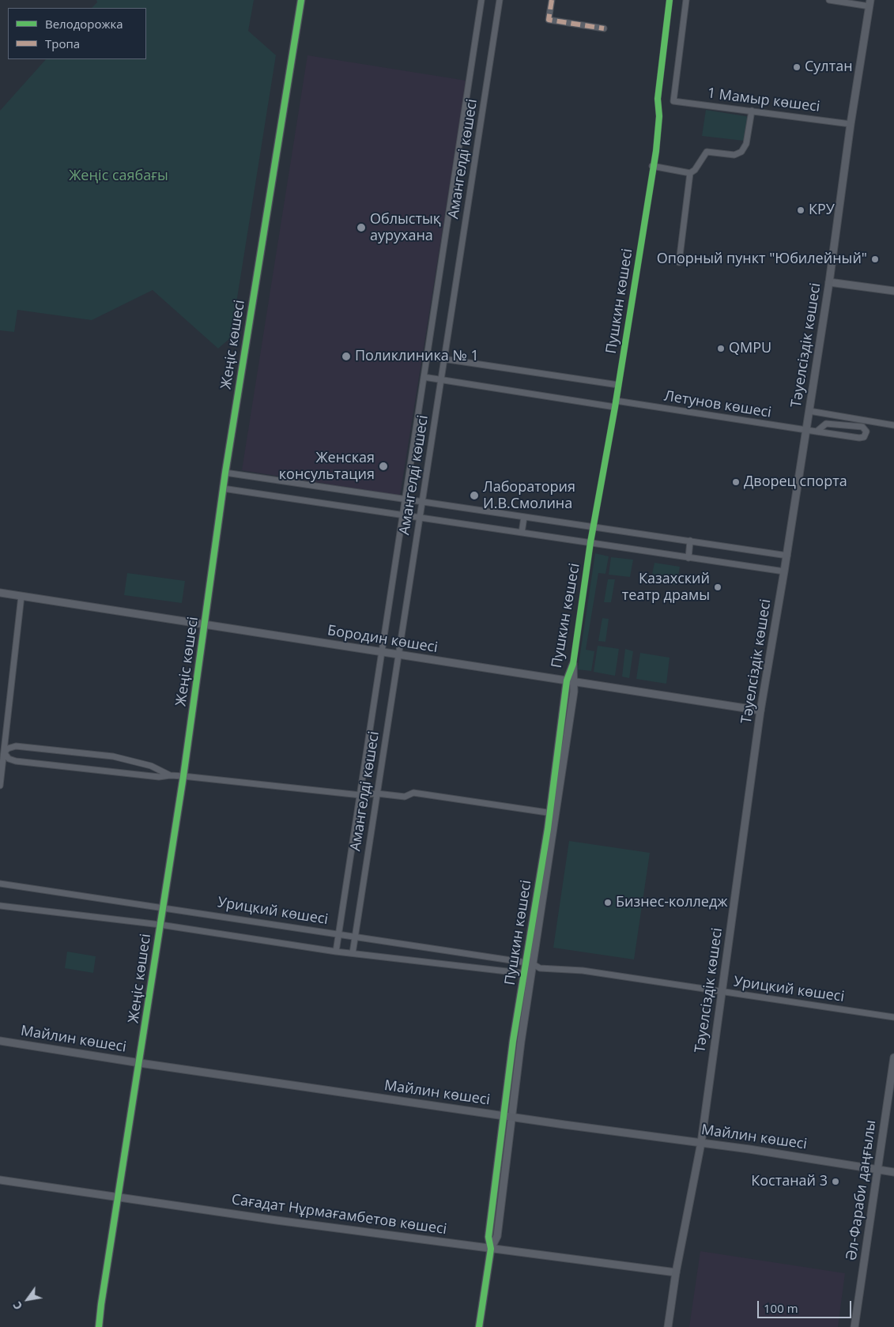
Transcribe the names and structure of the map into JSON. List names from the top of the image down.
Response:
{
  "streets": {
    "main road": ["Тәуелсіздік көшесі", "Майлин көшесі", "Әл-Фараби даңғылы"],
    "street": [
      "1 Мамыр көшесі",
      "Амангелді көшесі",
      "Пушкин көшесі",
      "Жеңіс көшесі",
      "Летунов көшесі",
      "Бородин көшесі",
      "Урицкий көшесі",
      "Сағадат Нұрмағамбетов көшесі"
    ]
  },
  "crossings": [
    ["1 Мамыр көшесі", "Тәуелсіздік көшесі"],
    ["Амангелді көшесі", "Бородин көшесі"],
    ["Амангелді көшесі", "Урицкий көшесі"],
    ["Пушкин көшесі", "Летунов көшесі"],
    ["Пушкин көшесі", "Бородин көшесі"],
    ["Пушкин көшесі", "Урицкий көшесі"],
    ["Пушкин көшесі", "Майлин көшесі"],
    ["Пушкин көшесі", "Сағадат Нұрмағамбетов көшесі"],
    ["Жеңіс көшесі", "Бородин көшесі"],
    ["Жеңіс көшесі", "Урицкий көшесі"],
    ["Жеңіс көшесі", "Майлин көшесі"],
    ["Жеңіс көшесі", "Сағадат Нұрмағамбетов көшесі"],
    ["Тәуелсіздік көшесі", "Летунов көшесі"],
    ["Тәуелсіздік көшесі", "Бородин көшесі"],
    ["Тәуелсіздік көшесі", "Урицкий көшесі"],
    ["Тәуелсіздік көшесі", "Майлин көшесі"],
    ["Тәуелсіздік көшесі", "Сағадат Нұрмағамбетов көшесі"],
    ["Майлин көшесі", "Әл-Фараби даңғылы"]
  ],
  "parks": ["Жеңіс саябағы"],
  "places": [
    "Султан",
    "КРУ",
    "Облыстық аурухана",
    "Опорный пункт \"Юбилейный\"",
    "QMPU",
    "Поликлиника № 1",
    "Женская консультация",
    "Дворец спорта",
    "Лаборатория И.В.Смолина",
    "Казахский театр драмы",
    "Бизнес-колледж",
    "Костанай 3"
  ],
  "legend": ["Велодорожка", "Тропа"],
  "scale_bar": "100 m",
  "north": "bottom left"
}
